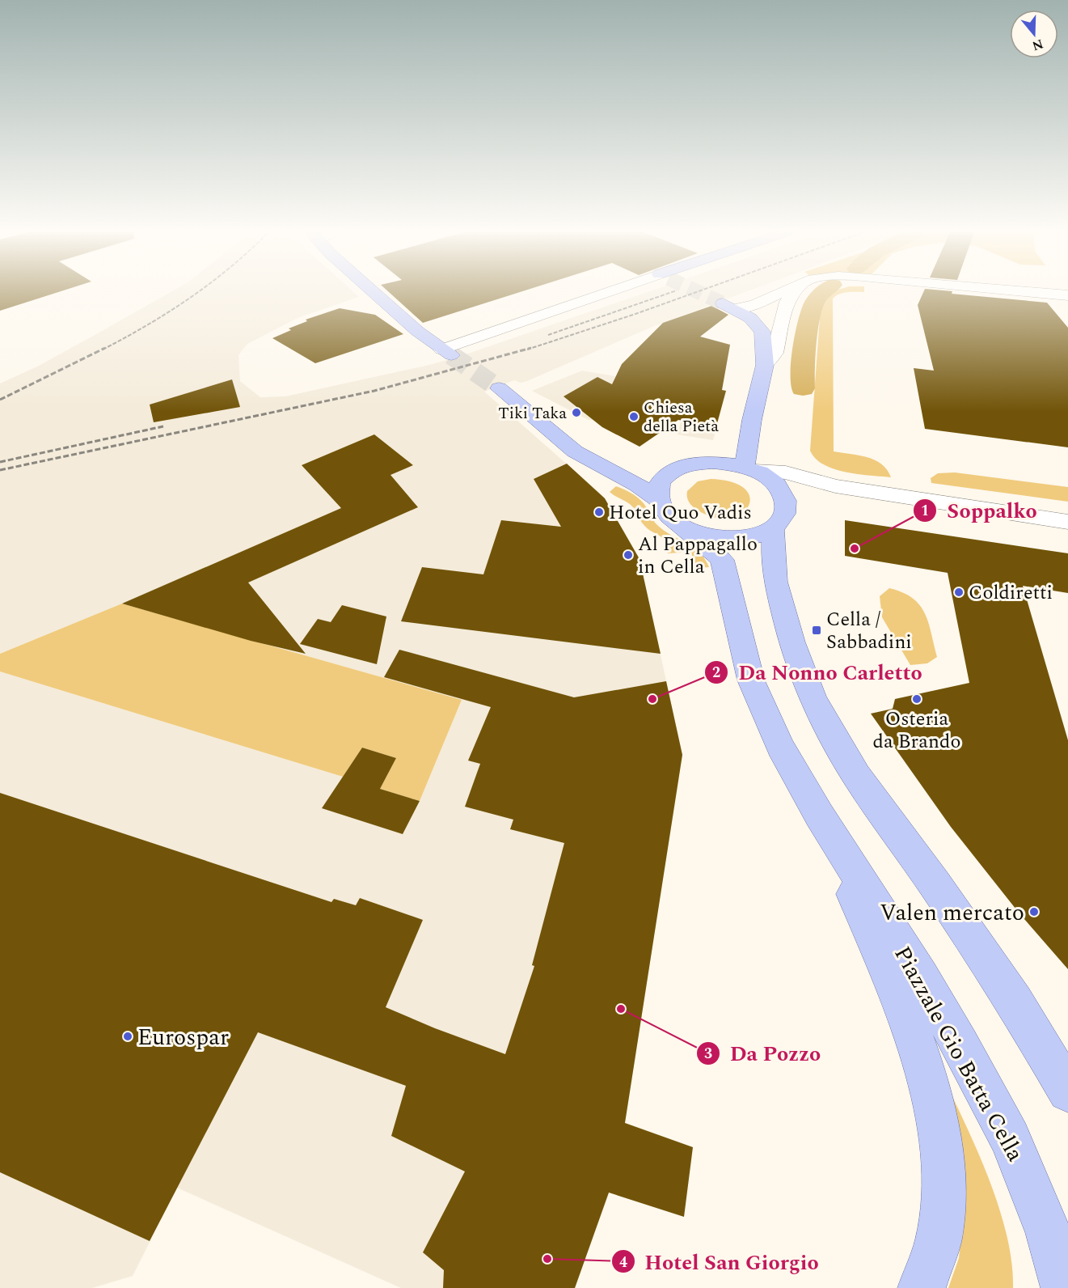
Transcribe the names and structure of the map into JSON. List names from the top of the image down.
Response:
{
  "streets": {
    "main road": ["Piazzale Gio Batta Cella"]
  },
  "places": {
    "other": [
      "Tiki Taka",
      "Chiesa della Pietà",
      "Hotel Quo Vadis",
      "Soppalko",
      "Al Pappagallo in Cella",
      "Coldiretti",
      "Da Nonno Carletto",
      "Osteria da Brando",
      "Valen mercato",
      "Da Pozzo",
      "Eurospar",
      "Hotel San Giorgio"
    ],
    "transit": ["Cella / Sabbadini"]
  },
  "north": "bottom"
}
